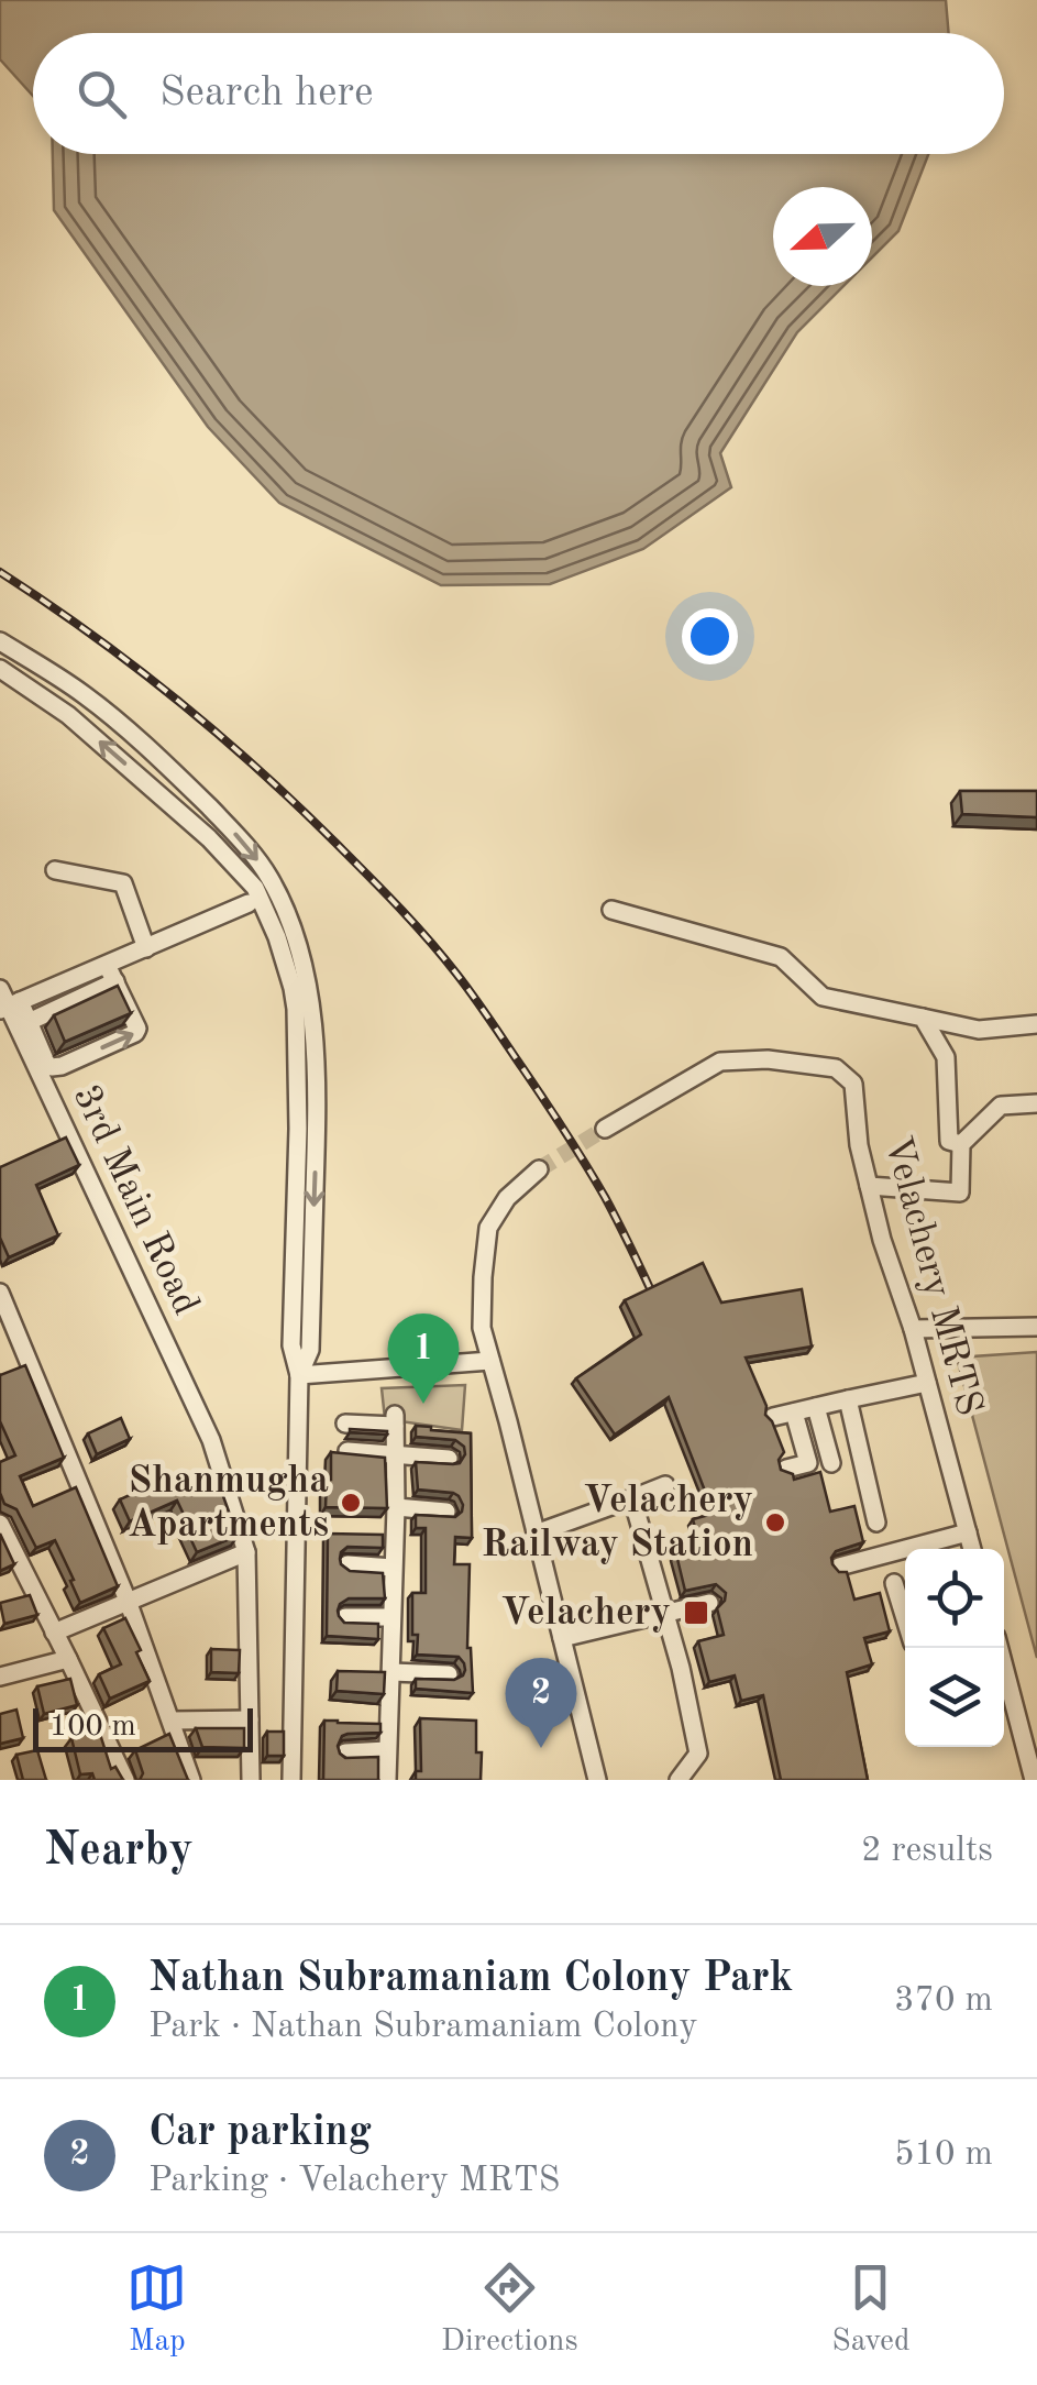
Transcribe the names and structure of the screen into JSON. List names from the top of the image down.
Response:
{
  "streets": {
    "street": ["3rd Main Road", "Velachery MRTS"]
  },
  "places": {
    "other": ["Shanmugha Apartments", "Velachery Railway Station"],
    "transit": ["Velachery"]
  },
  "scale_bar": "100 m",
  "north": "left",
  "page": {
    "search": "Search here",
    "pins": ["1", "2"],
    "scale": "100 m",
    "heading": ["Nearby", "2 results"],
    "list": [
      {
        "mark": "1",
        "name": "Nathan Subramaniam Colony Park",
        "note": "Park · Nathan Subramaniam Colony",
        "value": "370 m"
      },
      {
        "mark": "2",
        "name": "Car parking",
        "note": "Parking · Velachery MRTS",
        "value": "510 m"
      }
    ],
    "nav": ["Map", "Directions", "Saved"]
  }
}
